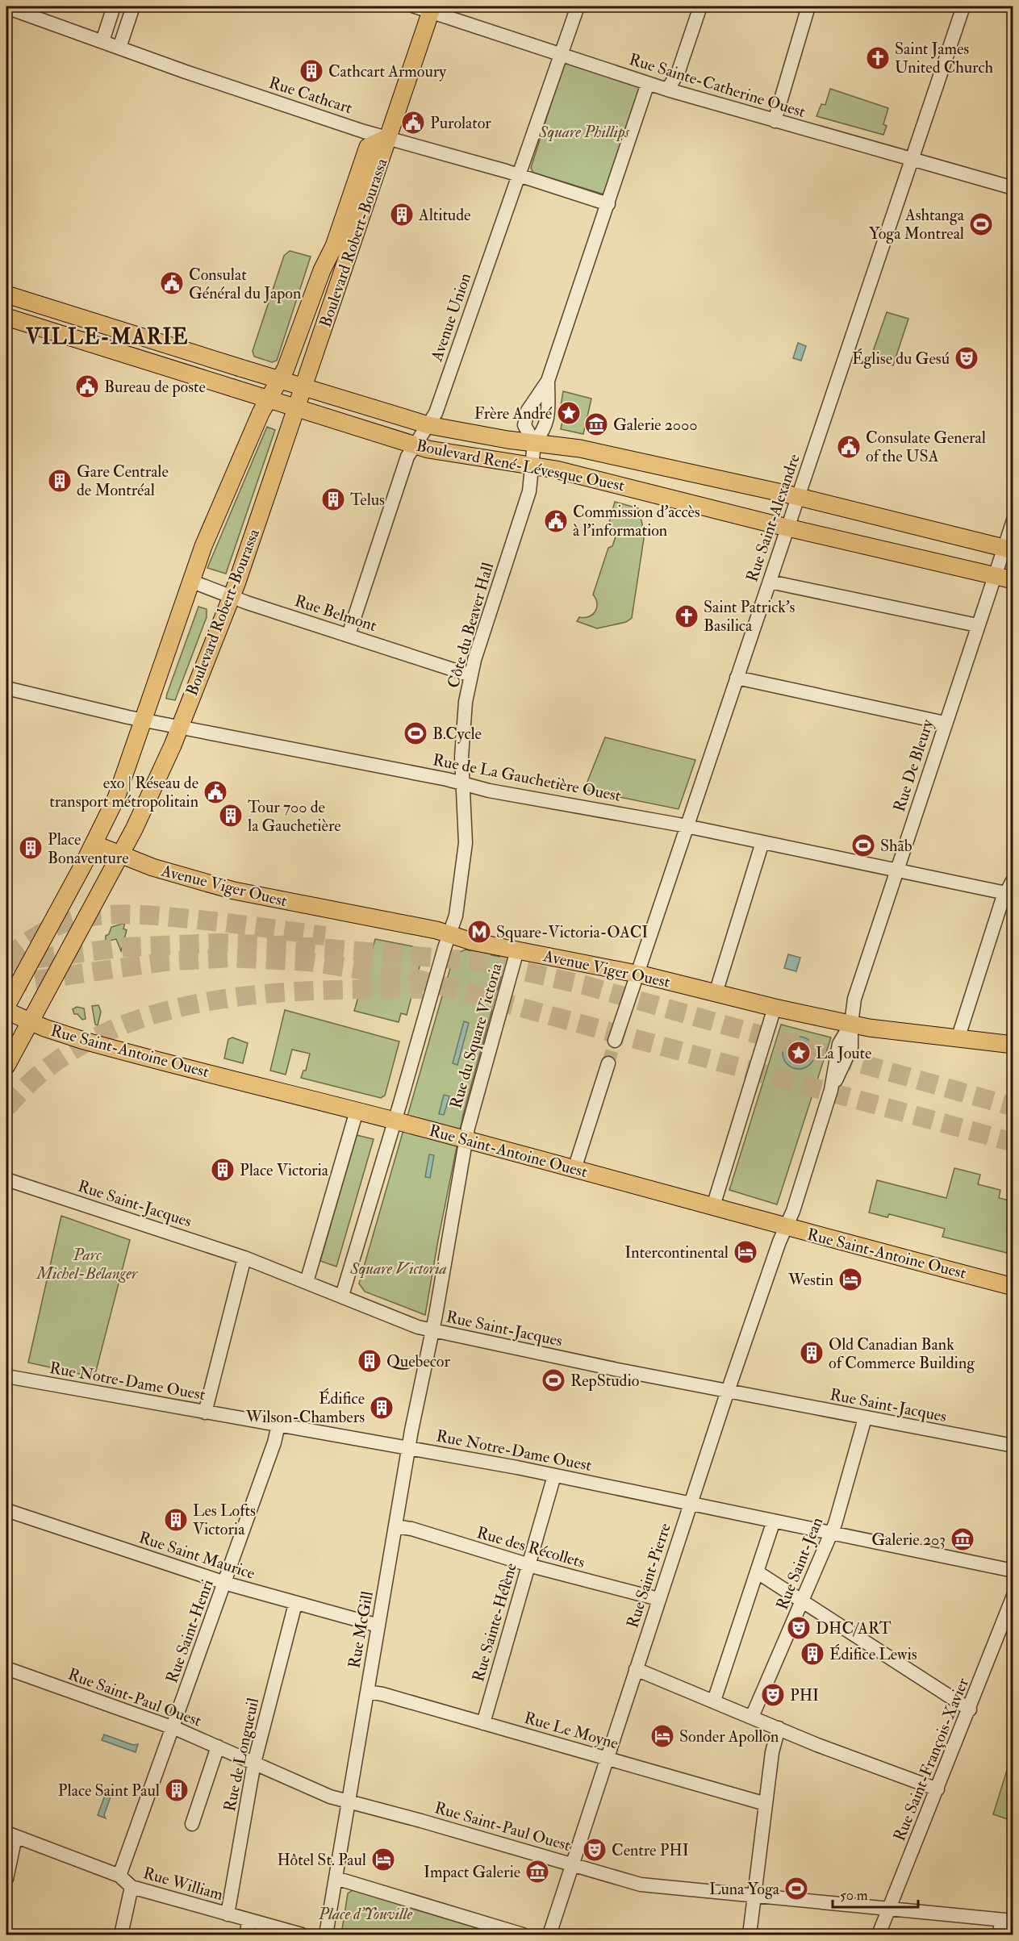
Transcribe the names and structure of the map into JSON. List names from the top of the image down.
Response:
{
  "streets": {
    "main road": [
      "Boulevard Robert-Bourassa",
      "Boulevard René-Lévesque Ouest",
      "Avenue Viger Ouest",
      "Rue Saint-Antoine Ouest"
    ],
    "street": [
      "Rue Sainte-Catherine Ouest",
      "Rue Cathcart",
      "Avenue Union",
      "Rue Saint-Alexandre",
      "Rue Belmont",
      "Côte du Beaver Hall",
      "Rue De Bleury",
      "Rue de La Gauchetière Ouest",
      "Rue du Square Victoria",
      "Rue Saint-Jacques",
      "Rue Notre-Dame Ouest",
      "Rue des Récollets",
      "Rue Saint Maurice",
      "Rue Saint-Jean",
      "Rue Saint-Pierre",
      "Rue Sainte-Hélène",
      "Rue McGill",
      "Rue Saint-Henri",
      "Rue Saint-Paul Ouest",
      "Rue Le Moyne",
      "Rue de Longueuil",
      "Rue Saint-François-Xavier",
      "Rue William"
    ]
  },
  "crossings": [
    ["Rue Sainte-Catherine Ouest", "Boulevard Robert-Bourassa"],
    ["Rue Sainte-Catherine Ouest", "Avenue Union"],
    ["Rue Sainte-Catherine Ouest", "Rue Saint-Alexandre"],
    ["Rue Cathcart", "Boulevard Robert-Bourassa"],
    ["Rue Cathcart", "Avenue Union"],
    ["Boulevard Robert-Bourassa", "Boulevard René-Lévesque Ouest"],
    ["Boulevard Robert-Bourassa", "Rue Belmont"],
    ["Boulevard Robert-Bourassa", "Rue de La Gauchetière Ouest"],
    ["Boulevard Robert-Bourassa", "Avenue Viger Ouest"],
    ["Boulevard Robert-Bourassa", "Rue Saint-Antoine Ouest"],
    ["Avenue Union", "Boulevard René-Lévesque Ouest"],
    ["Avenue Union", "Rue Belmont"],
    ["Boulevard René-Lévesque Ouest", "Rue Saint-Alexandre"],
    ["Boulevard René-Lévesque Ouest", "Côte du Beaver Hall"],
    ["Boulevard René-Lévesque Ouest", "Rue De Bleury"],
    ["Rue Saint-Alexandre", "Rue de La Gauchetière Ouest"],
    ["Rue Saint-Alexandre", "Avenue Viger Ouest"],
    ["Rue Belmont", "Côte du Beaver Hall"],
    ["Côte du Beaver Hall", "Rue de La Gauchetière Ouest"],
    ["Côte du Beaver Hall", "Avenue Viger Ouest"],
    ["Rue De Bleury", "Rue de La Gauchetière Ouest"],
    ["Rue De Bleury", "Avenue Viger Ouest"],
    ["Rue De Bleury", "Rue Saint-Pierre"],
    ["Avenue Viger Ouest", "Rue du Square Victoria"],
    ["Rue du Square Victoria", "Rue Saint-Antoine Ouest"],
    ["Rue du Square Victoria", "Rue Saint-Jacques"],
    ["Rue du Square Victoria", "Rue McGill"],
    ["Rue Saint-Antoine Ouest", "Rue Saint-Pierre"],
    ["Rue Saint-Jacques", "Rue Saint-Jean"],
    ["Rue Saint-Jacques", "Rue Saint-Pierre"],
    ["Rue Saint-Jacques", "Rue McGill"],
    ["Rue Notre-Dame Ouest", "Rue Saint-Jean"],
    ["Rue Notre-Dame Ouest", "Rue Saint-Pierre"],
    ["Rue Notre-Dame Ouest", "Rue Sainte-Hélène"],
    ["Rue Notre-Dame Ouest", "Rue McGill"],
    ["Rue Notre-Dame Ouest", "Rue Saint-Henri"],
    ["Rue des Récollets", "Rue Saint-Pierre"],
    ["Rue des Récollets", "Rue Sainte-Hélène"],
    ["Rue des Récollets", "Rue McGill"],
    ["Rue Saint Maurice", "Rue McGill"],
    ["Rue Saint Maurice", "Rue Saint-Henri"],
    ["Rue Saint Maurice", "Rue de Longueuil"],
    ["Rue Saint-Pierre", "Rue Saint-Paul Ouest"],
    ["Rue Saint-Pierre", "Rue Le Moyne"],
    ["Rue Sainte-Hélène", "Rue Le Moyne"],
    ["Rue McGill", "Rue Saint-Paul Ouest"],
    ["Rue McGill", "Rue Le Moyne"],
    ["Rue Saint-Henri", "Rue Saint-Paul Ouest"],
    ["Rue Saint-Henri", "Rue William"],
    ["Rue Saint-Paul Ouest", "Rue de Longueuil"],
    ["Rue Saint-Paul Ouest", "Rue Saint-François-Xavier"],
    ["Rue de Longueuil", "Rue William"]
  ],
  "districts": ["VILLE-MARIE"],
  "parks": [
    "Square Phillips",
    "Parc Michel-Bélanger",
    "Square Victoria",
    "Place d'Youville"
  ],
  "places": {
    "church": ["Saint James United Church", "Saint Patrick's Basilica"],
    "building": [
      "Cathcart Armoury",
      "Altitude",
      "Gare Centrale de Montréal",
      "Telus",
      "Tour 700 de la Gauchetière",
      "Place Bonaventure",
      "Place Victoria",
      "Old Canadian Bank of Commerce Building",
      "Quebecor",
      "Édifice Wilson-Chambers",
      "Les Lofts Victoria",
      "Édifice Lewis",
      "Place Saint Paul"
    ],
    "public building": [
      "Purolator",
      "Consulat Général du Japon",
      "Bureau de poste",
      "Consulate General of the USA",
      "Commission d'accès à l'information",
      "exo | Réseau de transport métropolitain"
    ],
    "sports": [
      "Ashtanga Yoga Montreal",
      "B.Cycle",
      "Shãb",
      "RepStudio",
      "Luna Yoga"
    ],
    "theatre": [
      "Église du Gesú",
      "DHC/ART",
      "PHI",
      "Centre PHI"
    ],
    "place": ["Frère André", "La Joute"],
    "museum": ["Galerie 2000", "Galerie 203", "Impact Galerie"],
    "metro station": ["Square-Victoria-OACI"],
    "hotel": [
      "Intercontinental",
      "Westin",
      "Sonder Apollon",
      "Hôtel St. Paul"
    ]
  },
  "scale_bar": "50 m"
}
